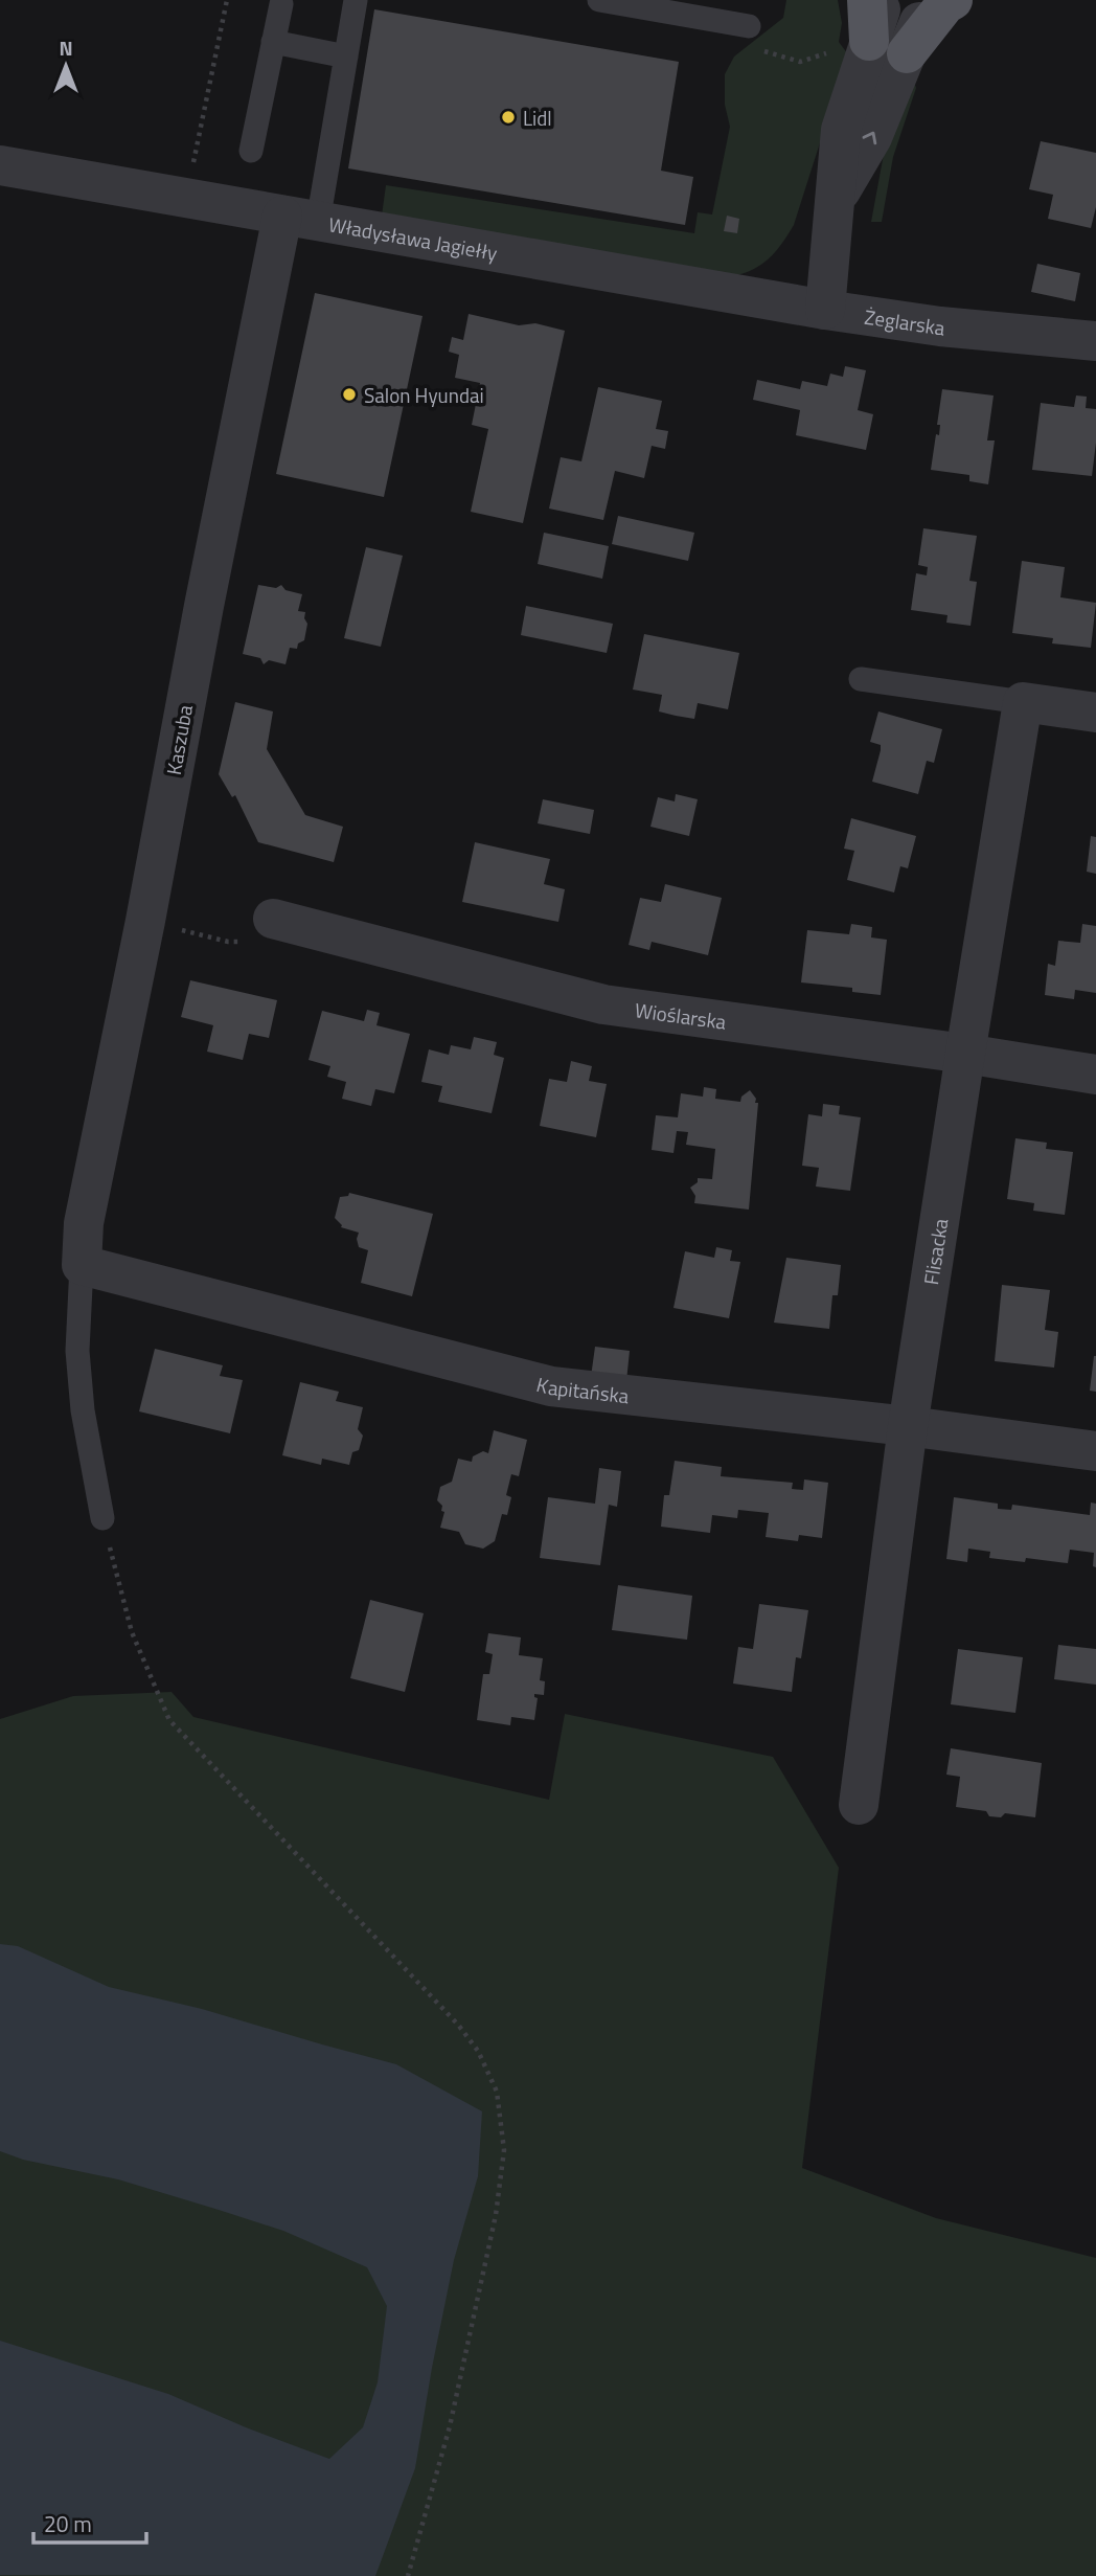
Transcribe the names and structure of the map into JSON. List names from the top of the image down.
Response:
{
  "streets": {
    "street": [
      "Władysława Jagiełły",
      "Żeglarska",
      "Kaszuba",
      "Wioślarska",
      "Flisacka",
      "Kapitańska"
    ]
  },
  "crossings": [
    ["Władysława Jagiełły", "Żeglarska"],
    ["Władysława Jagiełły", "Kaszuba"],
    ["Kaszuba", "Kapitańska"],
    ["Wioślarska", "Flisacka"],
    ["Flisacka", "Kapitańska"]
  ],
  "places": ["Lidl", "Salon Hyundai"],
  "scale_bar": "20 m",
  "north": "top"
}
